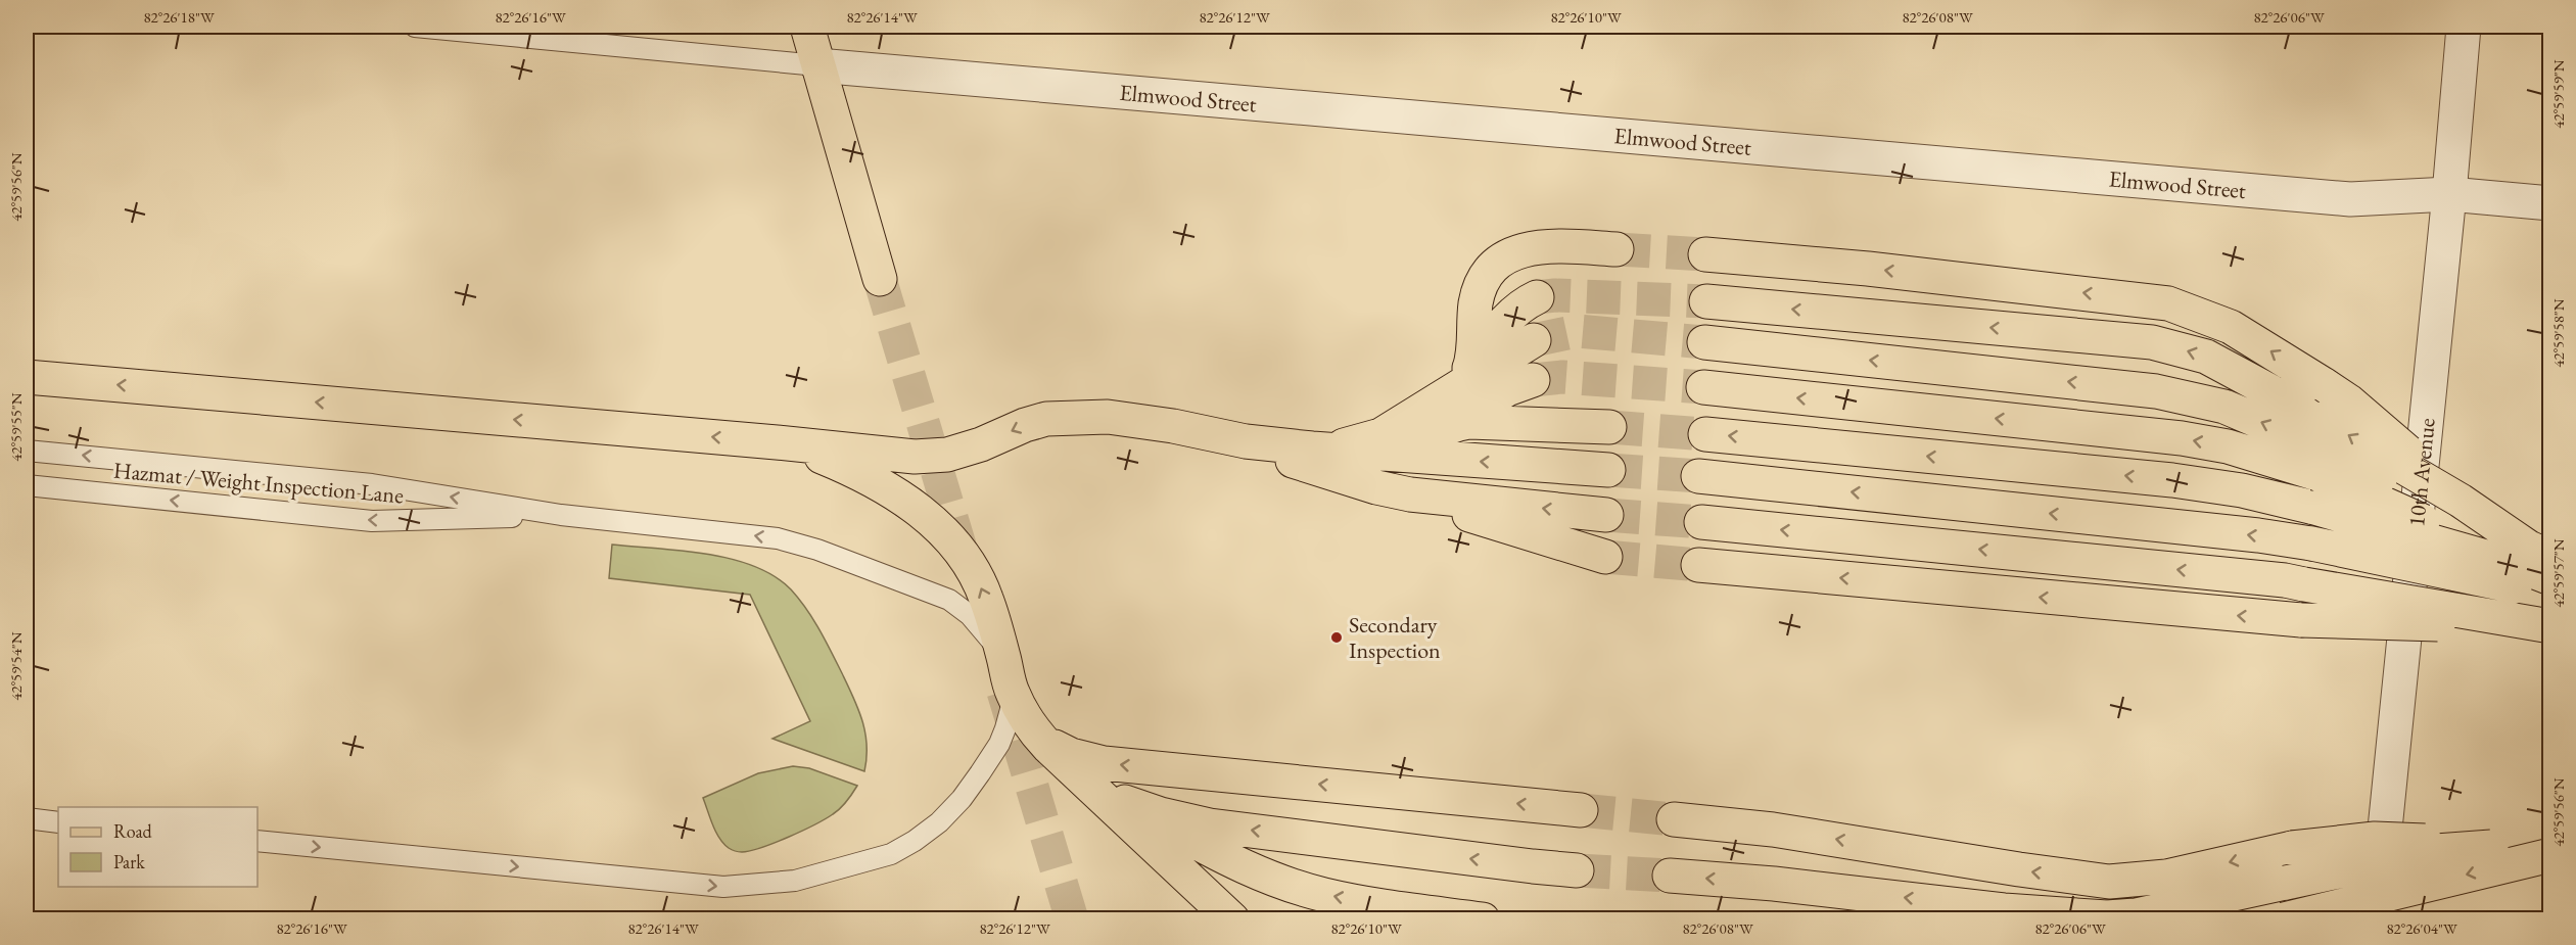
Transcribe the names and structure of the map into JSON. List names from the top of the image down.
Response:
{
  "streets": {
    "street": ["Elmwood Street", "10th Avenue"],
    "lane": ["Hazmat / Weight Inspection Lane"]
  },
  "crossings": [
    ["Elmwood Street", "10th Avenue"]
  ],
  "places": ["Secondary Inspection"],
  "legend": ["Road", "Park"],
  "coordinates": [
    "82°26'18\"W",
    "82°26'16\"W",
    "82°26'14\"W",
    "82°26'12\"W",
    "82°26'10\"W",
    "82°26'08\"W",
    "82°26'06\"W",
    "42°59'59\"N",
    "42°59'56\"N",
    "42°59'58\"N",
    "42°59'55\"N",
    "42°59'57\"N",
    "42°59'54\"N",
    "82°26'04\"W"
  ]
}
